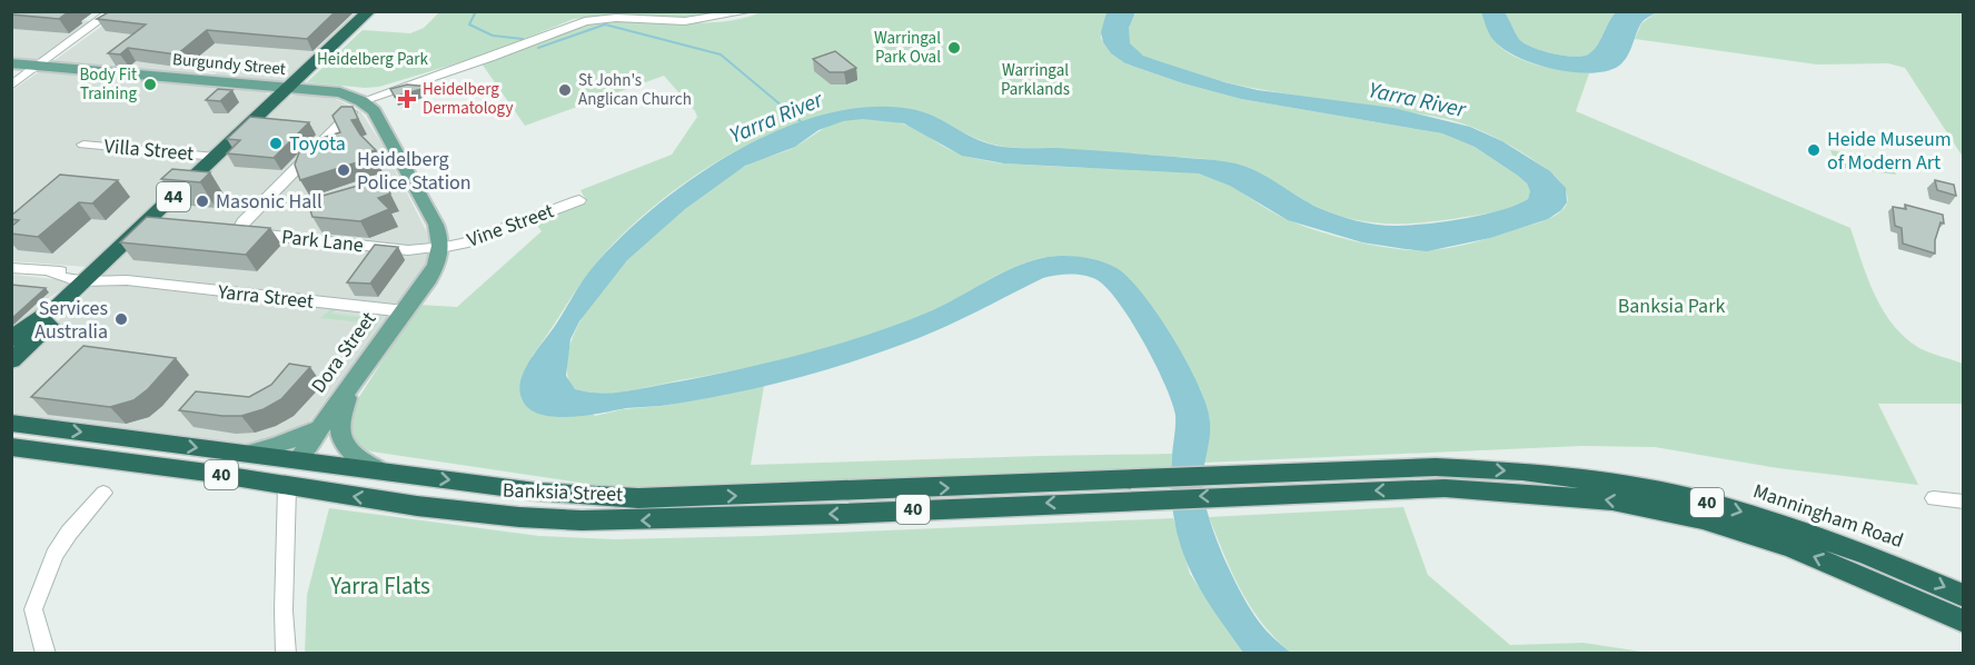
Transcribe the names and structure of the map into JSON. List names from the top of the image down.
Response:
{
  "streets": {
    "highway": [
      "44",
      "Dora Street",
      "40",
      "Banksia Street",
      "Manningham Road"
    ],
    "main road": ["Burgundy Street"],
    "street": [
      "Villa Street",
      "Vine Street",
      "Park Lane",
      "Yarra Street"
    ]
  },
  "crossings": [
    ["Burgundy Street", "44"],
    ["Burgundy Street", "Park Lane"],
    ["Villa Street", "44"],
    ["44", "Yarra Street"],
    ["Vine Street", "Park Lane"],
    ["Vine Street", "Dora Street"],
    ["Park Lane", "Dora Street"],
    ["Yarra Street", "Dora Street"],
    ["Dora Street", "Banksia Street"],
    ["Banksia Street", "Manningham Road"]
  ],
  "water": ["Yarra River"],
  "parks": [
    "Heidelberg Park",
    "Warringal Parklands",
    "Banksia Park",
    "Yarra Flats"
  ],
  "places": {
    "other": [
      "Warringal Park Oval",
      "Body Fit Training",
      "St John's Anglican Church",
      "Toyota",
      "Heide Museum of Modern Art",
      "Heidelberg Police Station",
      "Masonic Hall",
      "Services Australia"
    ],
    "health": ["Heidelberg Dermatology"]
  }
}
